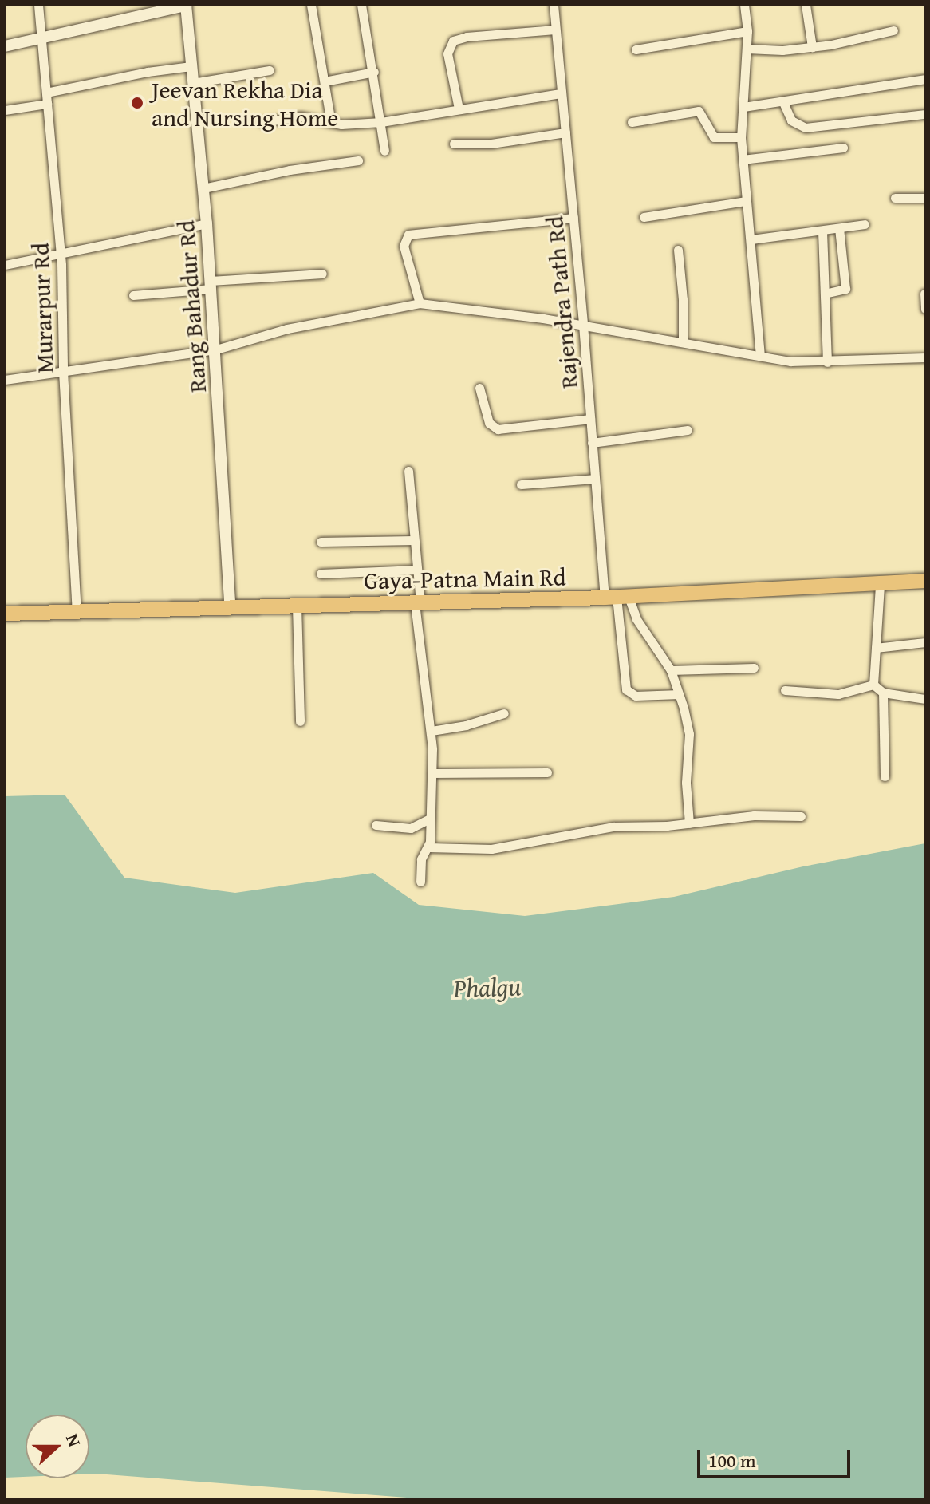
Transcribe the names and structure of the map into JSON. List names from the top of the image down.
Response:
{
  "streets": {
    "main road": ["Gaya-Patna Main Rd"],
    "street": ["Rajendra Path Rd", "Rang Bahadur Rd", "Murarpur Rd"]
  },
  "crossings": [
    ["Rajendra Path Rd", "Gaya-Patna Main Rd"],
    ["Rang Bahadur Rd", "Gaya-Patna Main Rd"],
    ["Murarpur Rd", "Gaya-Patna Main Rd"]
  ],
  "water": ["Phalgu"],
  "places": ["Jeevan Rekha Dia and Nursing Home"],
  "scale_bar": "100 m",
  "north": "right"
}
